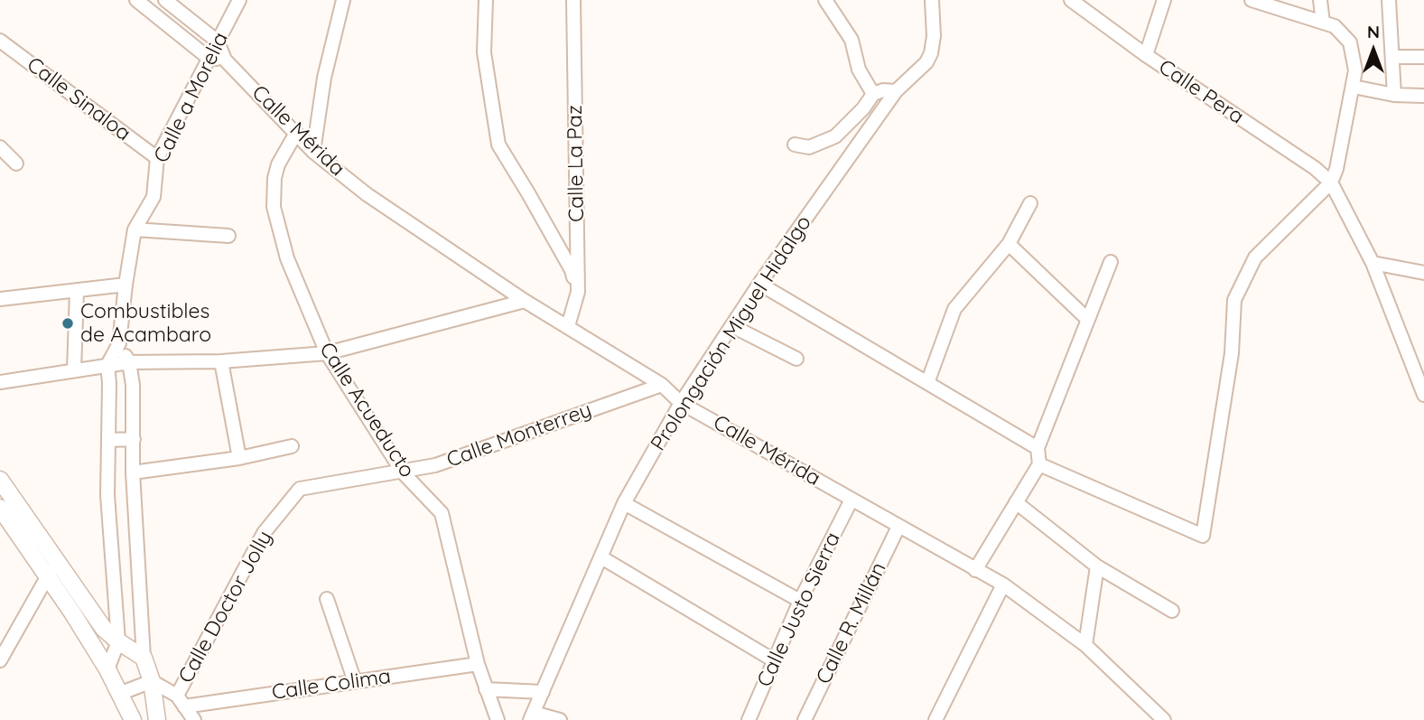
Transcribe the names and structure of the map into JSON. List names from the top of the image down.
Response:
{
  "streets": {
    "street": [
      "Calle Pera",
      "Calle a Morelia",
      "Calle Sinaloa",
      "Calle Mérida",
      "Calle La Paz",
      "Prolongación Miguel Hidalgo",
      "Calle Acueducto",
      "Calle Monterrey",
      "Calle Doctor Jolly",
      "Calle Justo Sierra",
      "Calle R. Millán",
      "Calle Colima"
    ]
  },
  "crossings": [
    ["Calle a Morelia", "Calle Sinaloa"],
    ["Calle a Morelia", "Calle Mérida"],
    ["Calle Mérida", "Calle La Paz"],
    ["Calle Mérida", "Prolongación Miguel Hidalgo"],
    ["Calle Mérida", "Calle Acueducto"],
    ["Calle Mérida", "Calle Monterrey"],
    ["Calle Mérida", "Calle Justo Sierra"],
    ["Calle Mérida", "Calle R. Millán"],
    ["Calle Acueducto", "Calle Monterrey"],
    ["Calle Acueducto", "Calle Colima"],
    ["Calle Monterrey", "Calle Doctor Jolly"],
    ["Calle Doctor Jolly", "Calle Colima"]
  ],
  "places": ["Combustibles de Acambaro"],
  "north": "top"
}
